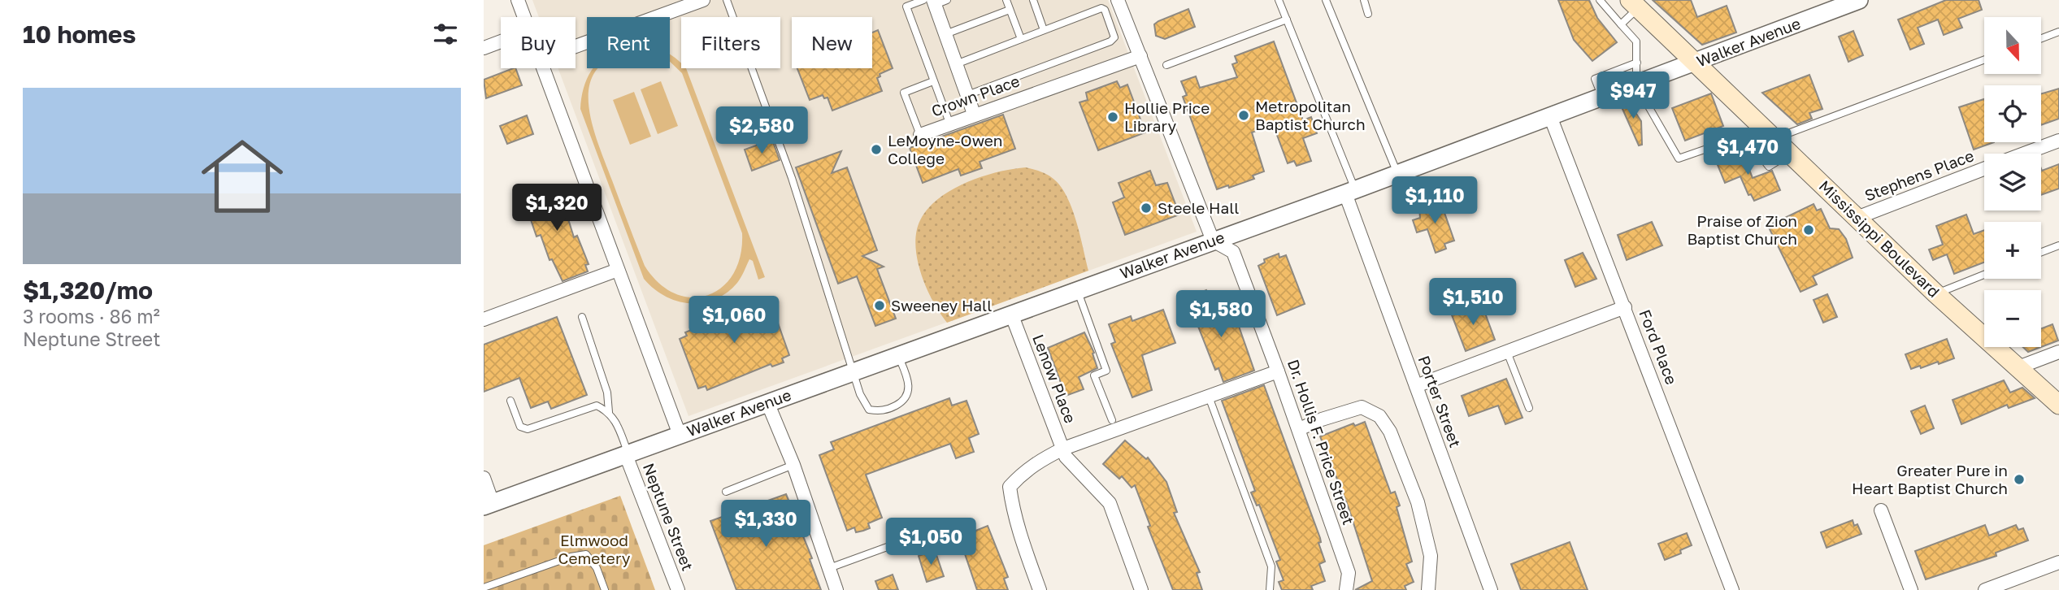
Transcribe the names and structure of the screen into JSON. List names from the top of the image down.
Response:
{
  "streets": {
    "main road": ["Mississippi Boulevard"],
    "street": [
      "Walker Avenue",
      "Crown Place",
      "Stephens Place",
      "Ford Place",
      "Lenow Place",
      "Porter Street",
      "Dr. Hollis F. Price Street",
      "Neptune Street"
    ]
  },
  "crossings": [
    ["Walker Avenue", "Mississippi Boulevard"],
    ["Walker Avenue", "Ford Place"],
    ["Walker Avenue", "Lenow Place"],
    ["Walker Avenue", "Porter Street"],
    ["Walker Avenue", "Dr. Hollis F. Price Street"],
    ["Walker Avenue", "Neptune Street"],
    ["Stephens Place", "Mississippi Boulevard"]
  ],
  "parks": ["Elmwood Cemetery"],
  "places": [
    "Metropolitan Baptist Church",
    "Hollie Price Library",
    "LeMoyne-Owen College",
    "Steele Hall",
    "Praise of Zion Baptist Church",
    "Sweeney Hall",
    "Greater Pure in Heart Baptist Church"
  ],
  "north": "bottom",
  "page": {
    "heading": "10 homes",
    "map_buttons": ["+", "−"],
    "chip": [
      "Buy",
      "Rent",
      "Filters",
      "New"
    ],
    "list": [
      {
        "name": "$1,320/mo",
        "note": "3 rooms · 86 m² · Neptune Street"
      }
    ],
    "price": [
      "$947",
      "$2,580",
      "$1,470",
      "$1,110",
      "$1,320",
      "$1,510",
      "$1,580",
      "$1,060",
      "$1,330",
      "$1,050"
    ]
  }
}
